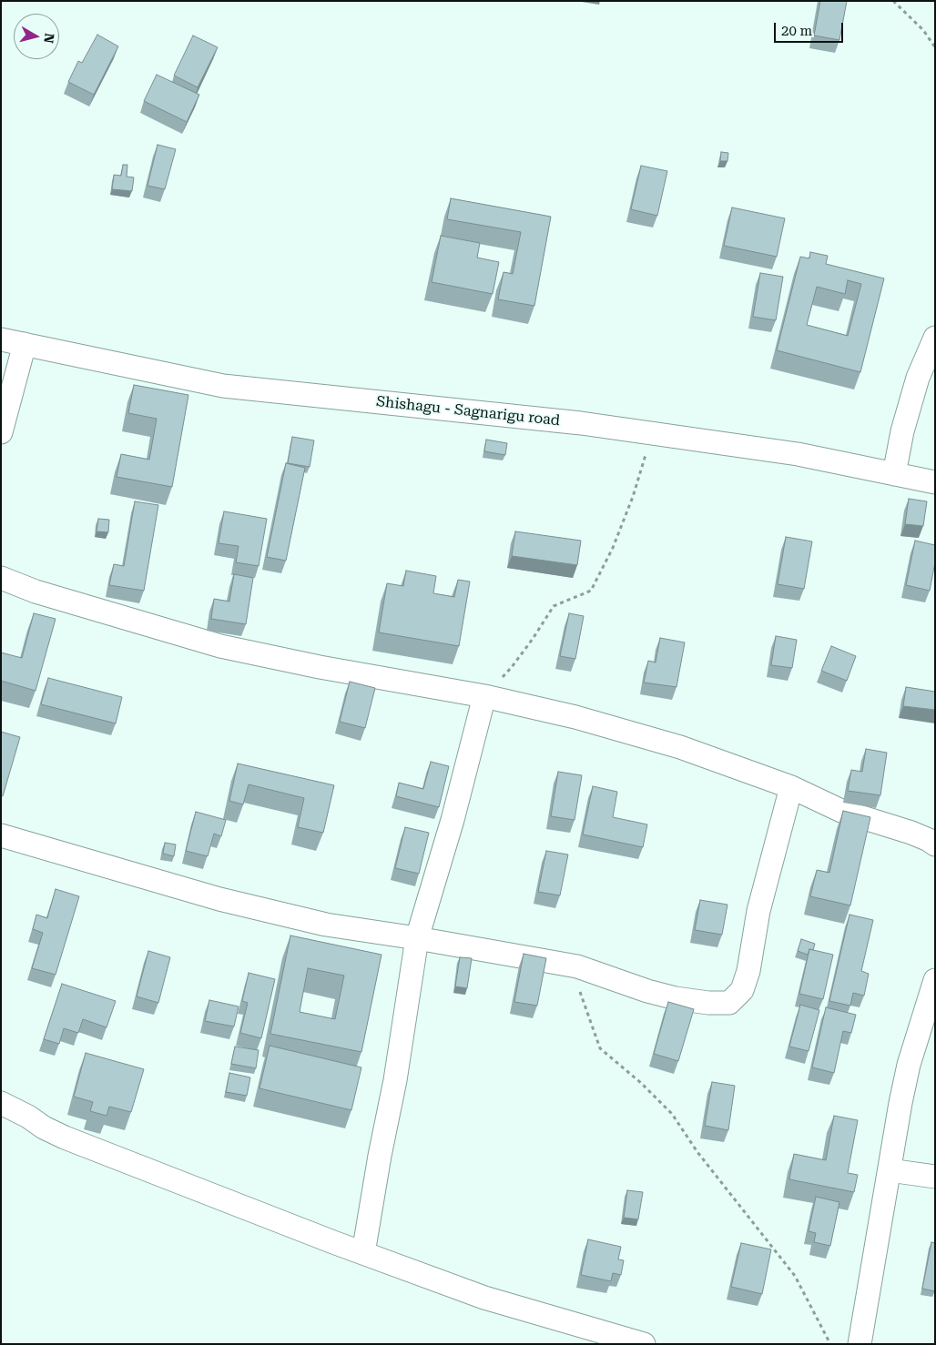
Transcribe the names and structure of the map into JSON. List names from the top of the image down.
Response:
{
  "streets": {
    "street": ["Shishagu - Sagnarigu road"]
  },
  "scale_bar": "20 m",
  "north": "right"
}
